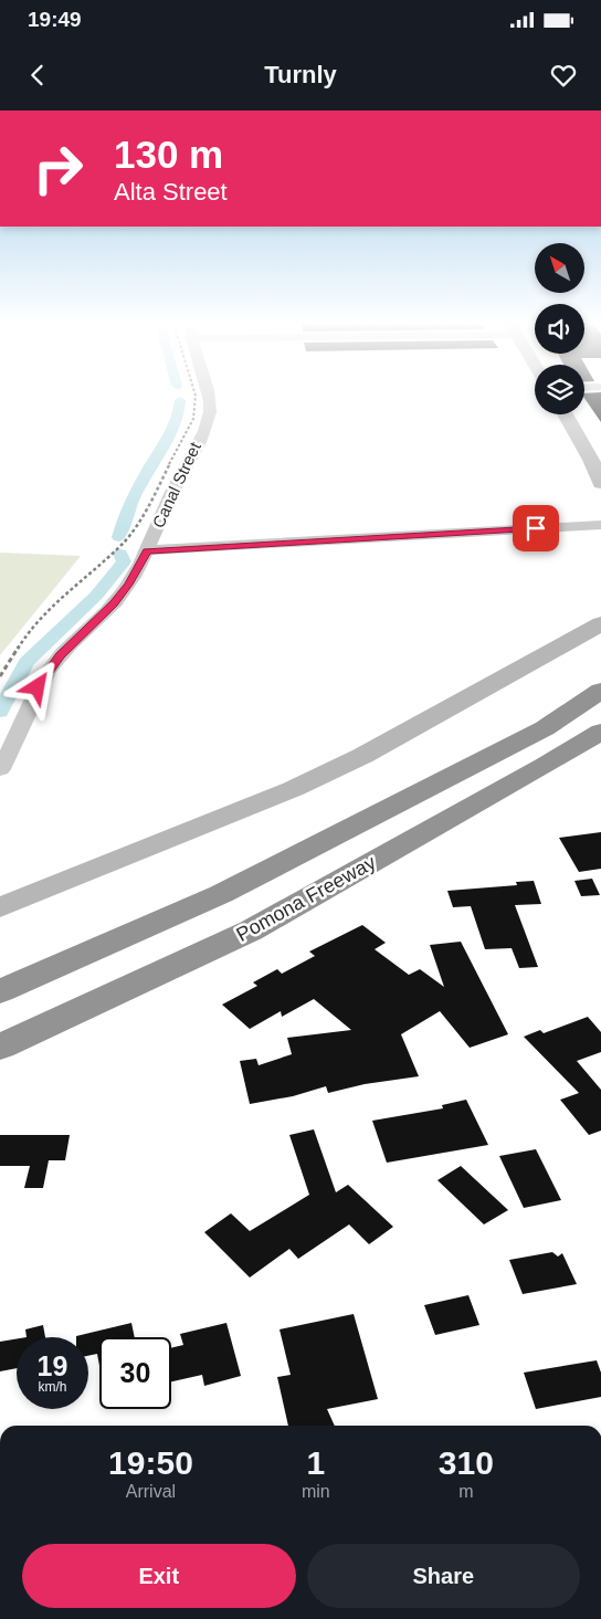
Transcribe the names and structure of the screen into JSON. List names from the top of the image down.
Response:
{
  "streets": {
    "highway": ["Pomona Freeway"],
    "street": ["Canal Street"]
  },
  "north": "top left",
  "page": {
    "status": "19:49",
    "header": "Turnly",
    "turn": ["130 m", "Alta Street"],
    "speed": "19 km/h",
    "limit": "30",
    "eta": [
      "19:50",
      "Arrival",
      "1",
      "min",
      "310",
      "m"
    ],
    "buttons": ["Exit", "Share"]
  }
}
